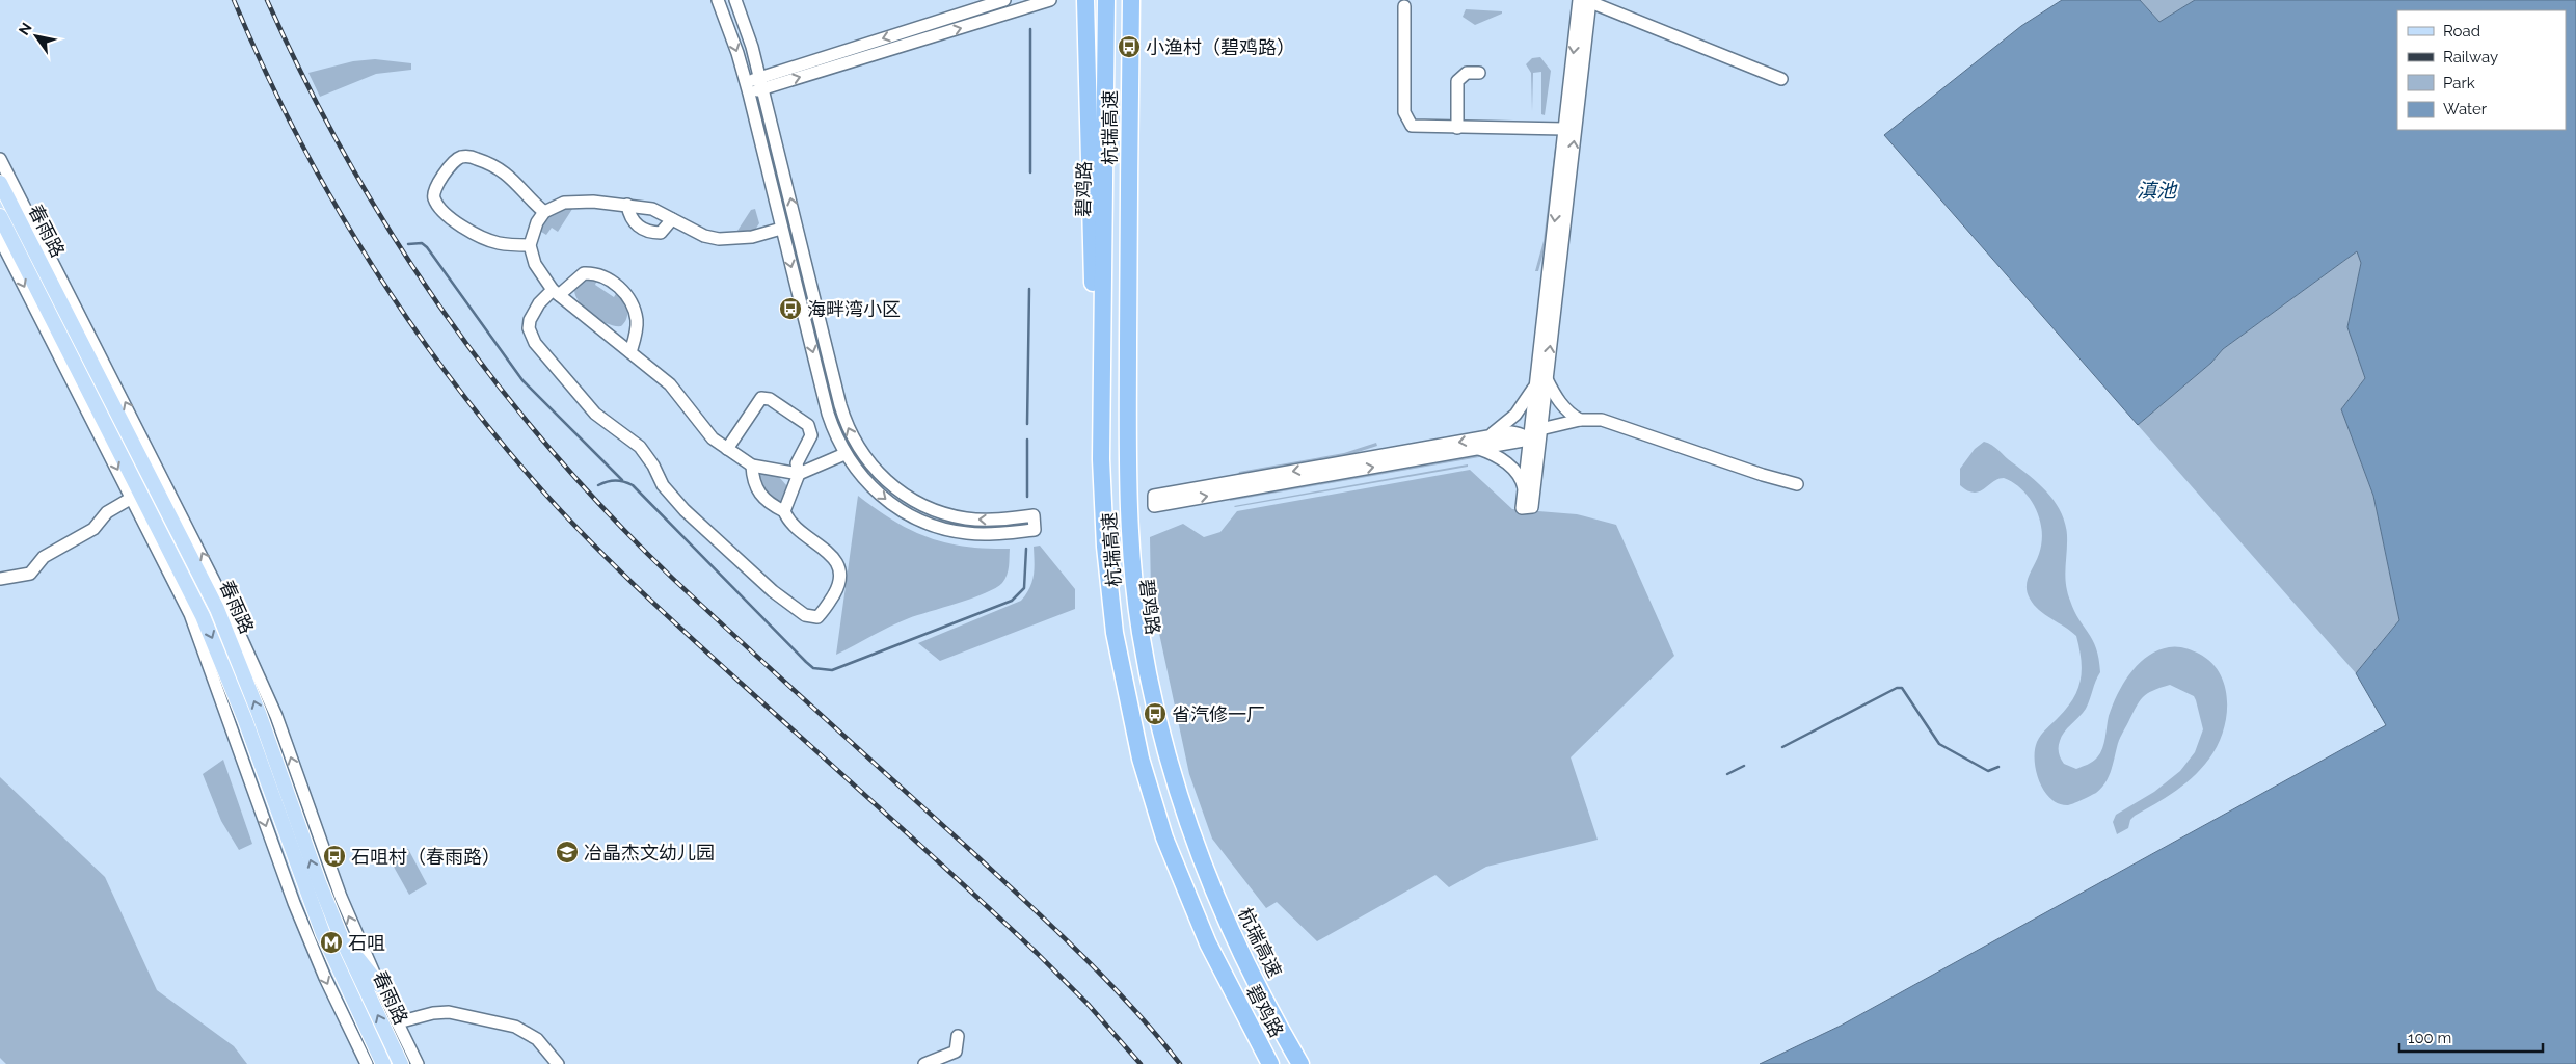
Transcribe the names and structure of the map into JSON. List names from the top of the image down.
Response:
{
  "streets": {
    "highway": ["杭瑞高速", "碧鸡路"],
    "main road": ["春雨路"]
  },
  "water": ["滇池"],
  "places": {
    "bus stop": [
      "小渔村（碧鸡路）",
      "海畔湾小区",
      "省汽修一厂",
      "石咀村（春雨路）"
    ],
    "school or university": ["冶晶杰文幼儿园"],
    "metro station": ["石咀"]
  },
  "legend": [
    "Road",
    "Railway",
    "Park",
    "Water"
  ],
  "scale_bar": "100 m",
  "north": "top left"
}
